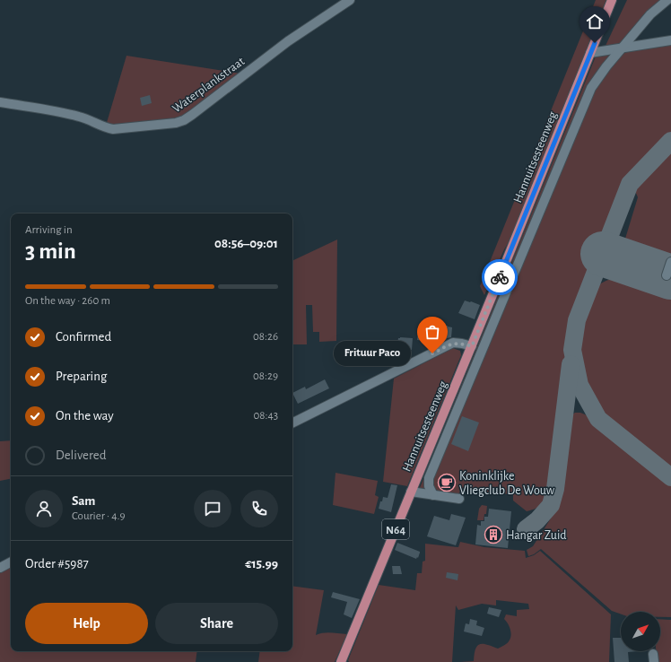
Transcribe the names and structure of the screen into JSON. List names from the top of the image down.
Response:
{
  "streets": {
    "main road": ["Hannuitsesteenweg", "N64"],
    "street": ["Waterplankstraat"]
  },
  "places": {
    "other": ["Frituur Paco"],
    "cafe": ["Koninklijke Vliegclub De Wouw"],
    "building": ["Hangar Zuid"]
  },
  "north": "top right",
  "page": {
    "heading": ["3 min", "Arriving in", "08:56–09:01"],
    "panel": [
      "Sam",
      "Courier · 4.9",
      "Order #5987",
      "€15.99"
    ],
    "bar": "On the way · 260 m",
    "list": [
      ["Confirmed", "08:26"],
      ["Preparing", "08:29"],
      ["On the way", "08:43"],
      "Delivered"
    ],
    "bubble": "Frituur Paco",
    "buttons": ["Help", "Share"]
  }
}
